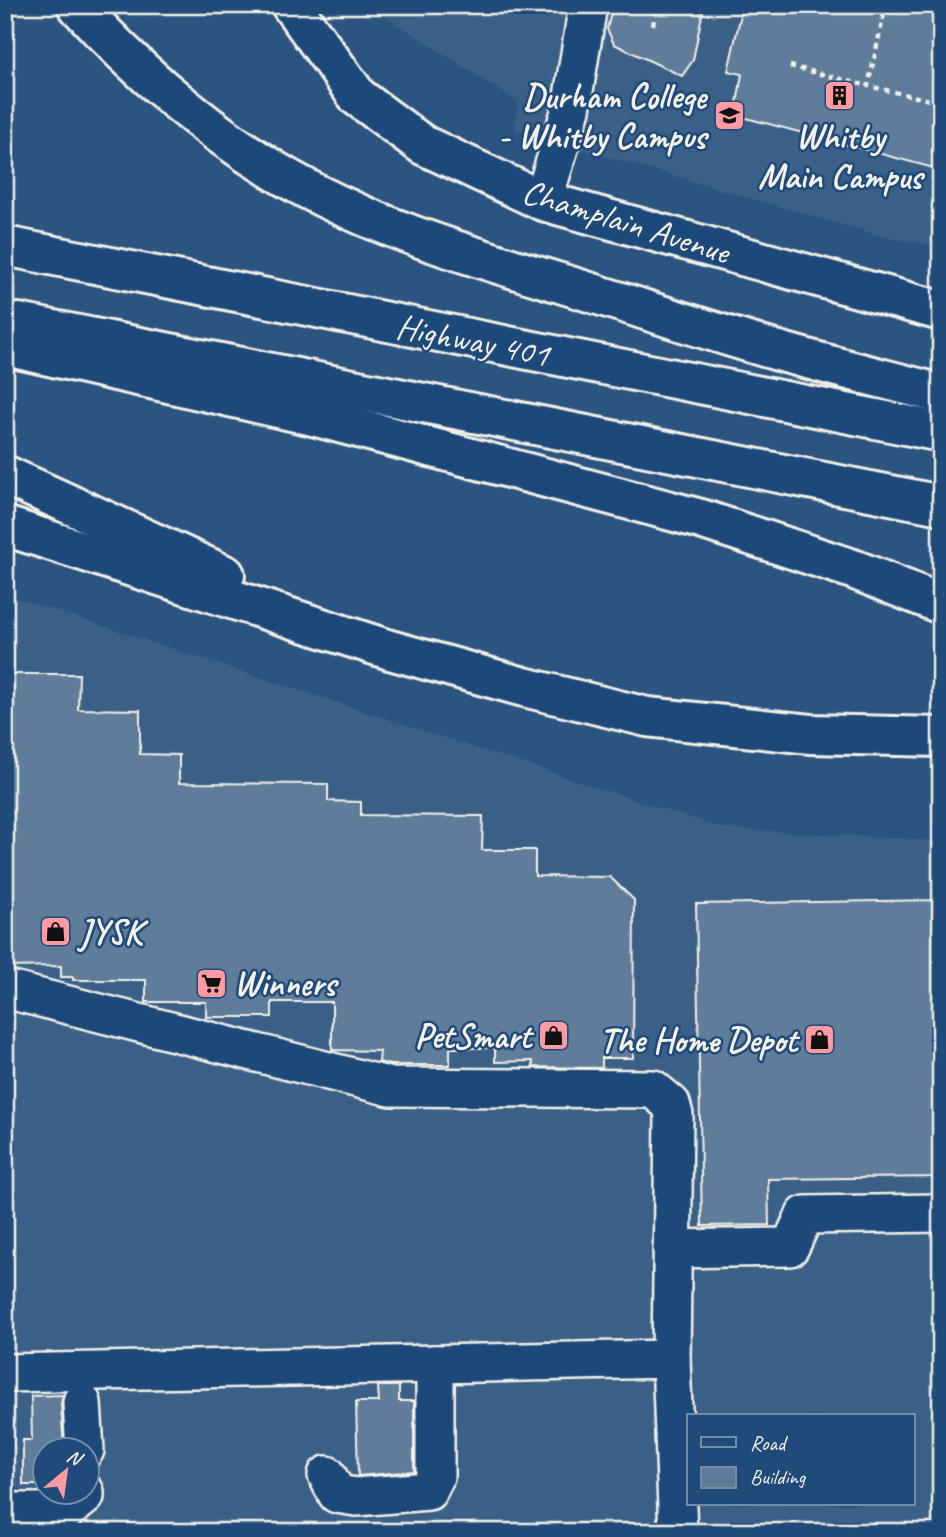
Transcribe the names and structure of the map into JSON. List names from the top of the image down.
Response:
{
  "streets": {
    "main road": ["Champlain Avenue", "Highway 401"]
  },
  "places": {
    "building": ["Whitby Main Campus"],
    "school or university": ["Durham College - Whitby Campus"],
    "shop": ["JYSK", "PetSmart", "The Home Depot"],
    "supermarket": ["Winners"]
  },
  "legend": ["Road", "Building"],
  "north": "top right"
}
